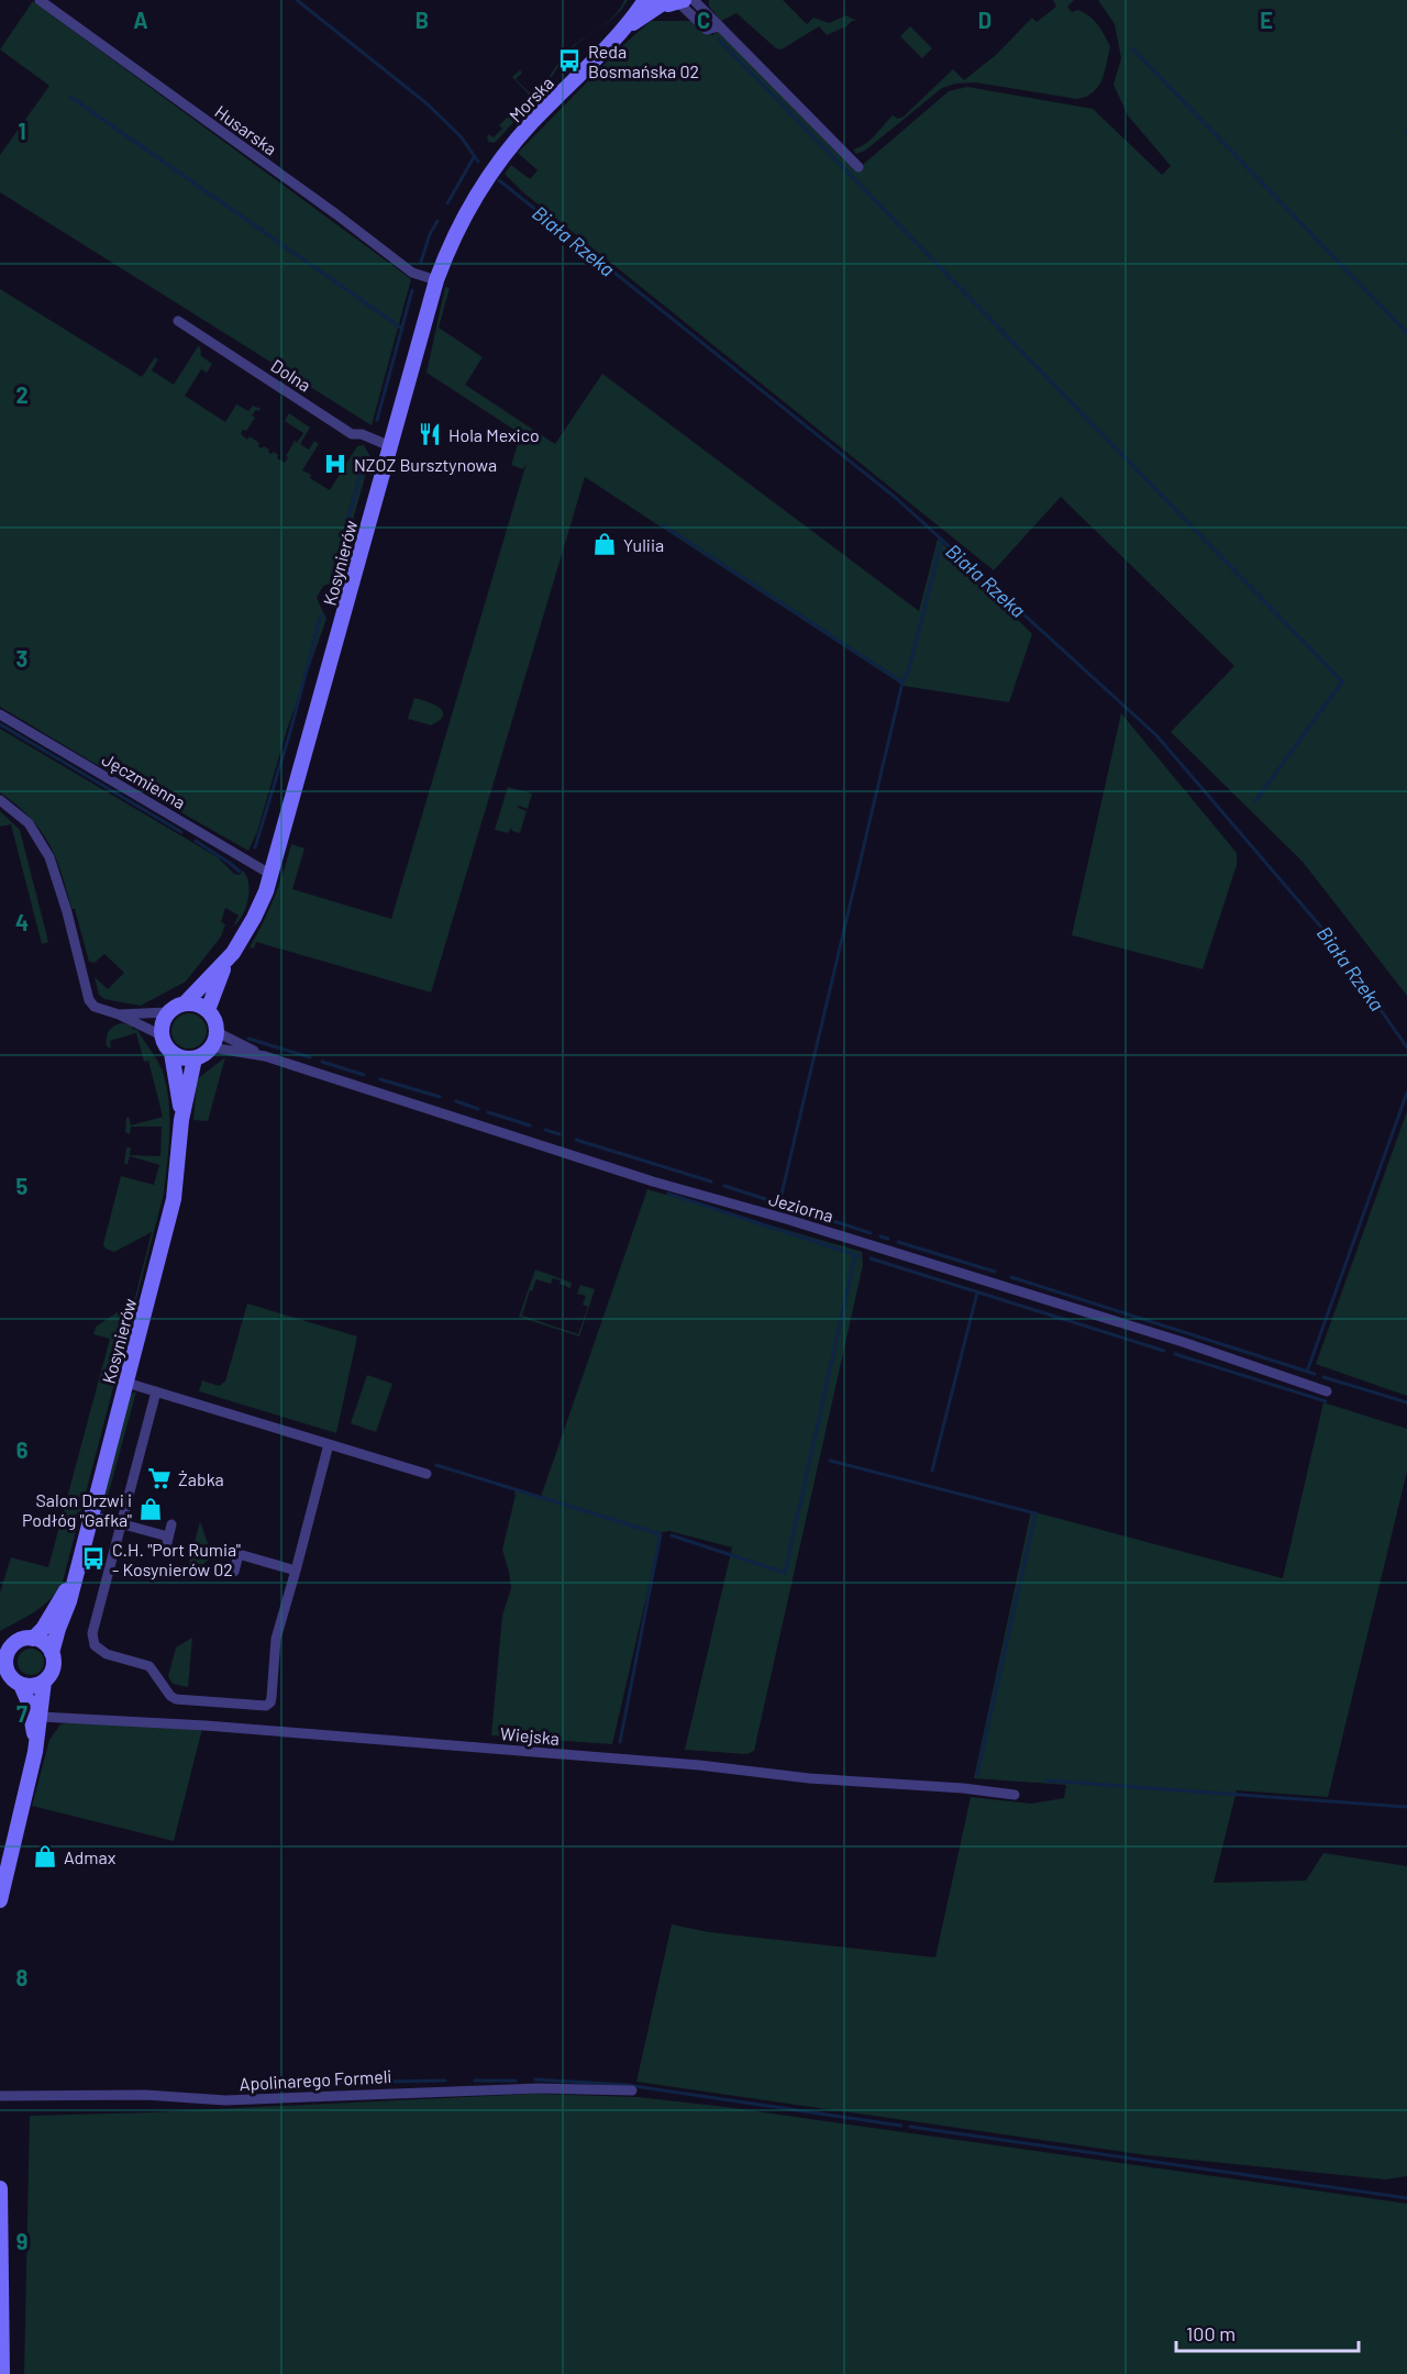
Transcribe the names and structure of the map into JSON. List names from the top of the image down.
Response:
{
  "streets": {
    "main road": ["Morska", "Kosynierów"],
    "street": [
      "Husarska",
      "Dolna",
      "Jęczmienna",
      "Jeziorna",
      "Wiejska",
      "Apolinarego Formeli"
    ]
  },
  "crossings": [
    ["Morska", "Kosynierów"],
    ["Husarska", "Kosynierów"],
    ["Dolna", "Kosynierów"],
    ["Kosynierów", "Jęczmienna"],
    ["Kosynierów", "Jeziorna"]
  ],
  "water": ["Biała Rzeka"],
  "places": {
    "bus stop": ["Reda Bosmańska 02", "C.H. \"Port Rumia\" - Kosynierów 02"],
    "restaurant": ["Hola Mexico"],
    "hospital": ["NZOZ Bursztynowa"],
    "shop": ["Yuliia", "Salon Drzwi i Podłóg \"Gafka\"", "Admax"],
    "supermarket": ["Żabka"]
  },
  "scale_bar": "100 m",
  "grid": {
    "columns": [
      "A",
      "B",
      "C",
      "D",
      "E"
    ],
    "rows": [
      "1",
      "2",
      "3",
      "4",
      "5",
      "6",
      "7",
      "8",
      "9"
    ]
  }
}
